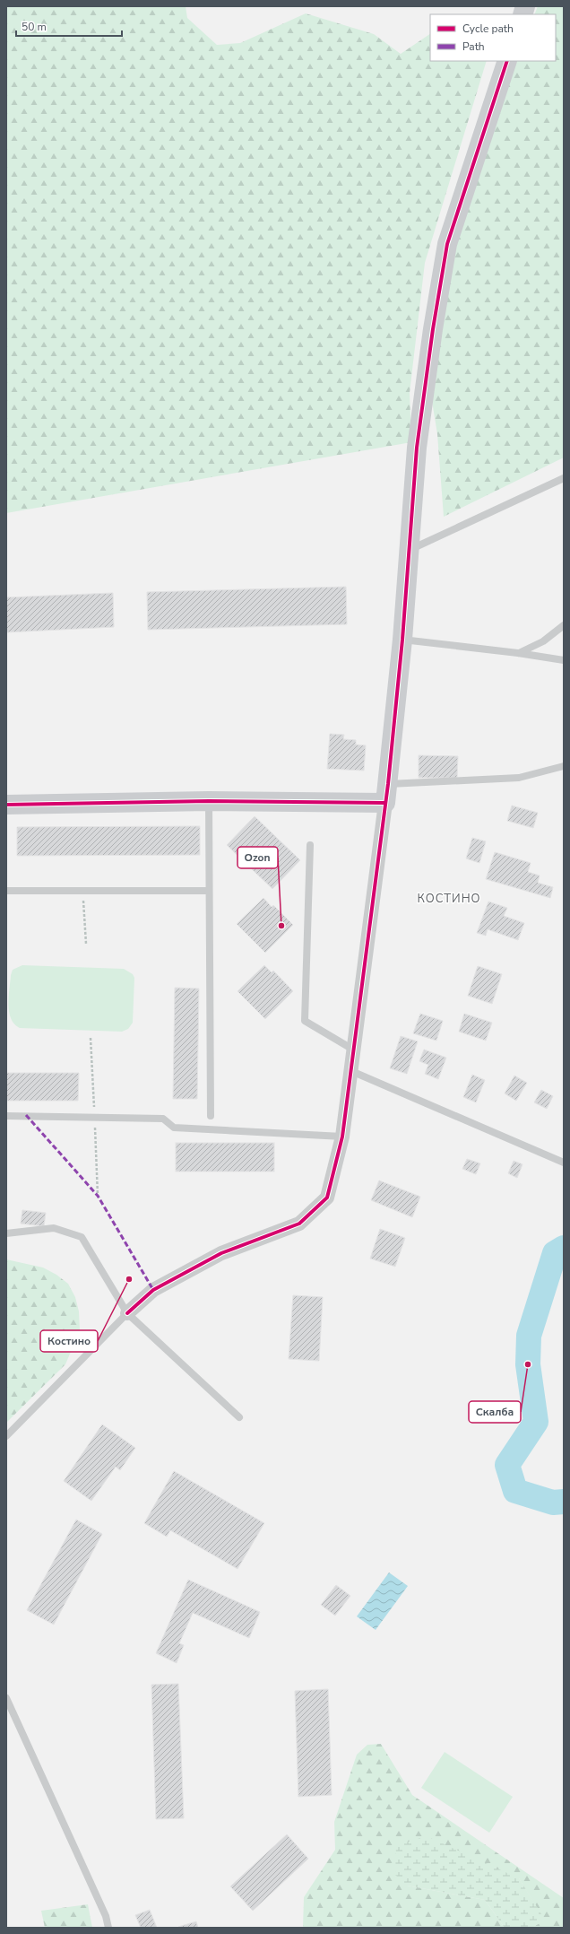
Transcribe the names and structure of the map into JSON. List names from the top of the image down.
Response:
{
  "districts": ["КОСТИНО"],
  "places": ["Ozon", "Костино", "Скалба"],
  "legend": ["Cycle path", "Path"],
  "scale_bar": "50 m"
}
